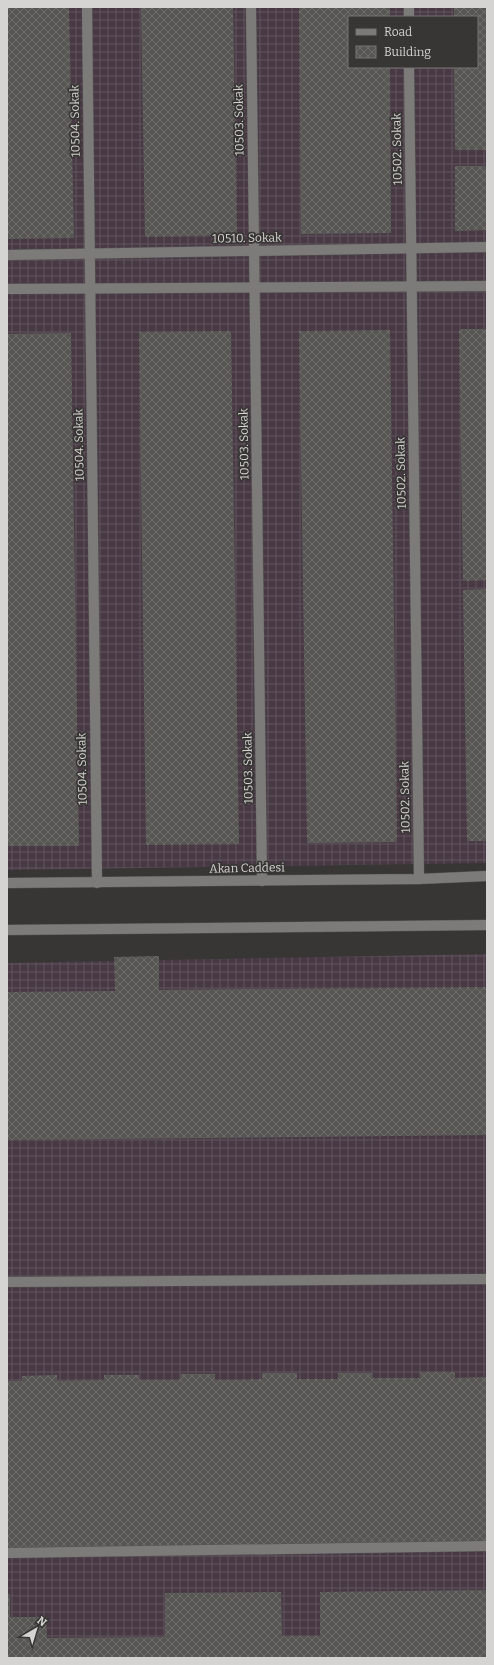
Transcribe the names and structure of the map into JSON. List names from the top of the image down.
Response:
{
  "streets": {
    "street": [
      "10503. Sokak",
      "10504. Sokak",
      "10502. Sokak",
      "10510. Sokak",
      "Akan Caddesi"
    ]
  },
  "crossings": [
    ["10503. Sokak", "10510. Sokak"],
    ["10503. Sokak", "Akan Caddesi"],
    ["10504. Sokak", "10510. Sokak"],
    ["10504. Sokak", "Akan Caddesi"],
    ["10502. Sokak", "10510. Sokak"],
    ["10502. Sokak", "Akan Caddesi"]
  ],
  "legend": ["Road", "Building"],
  "north": "top right"
}
